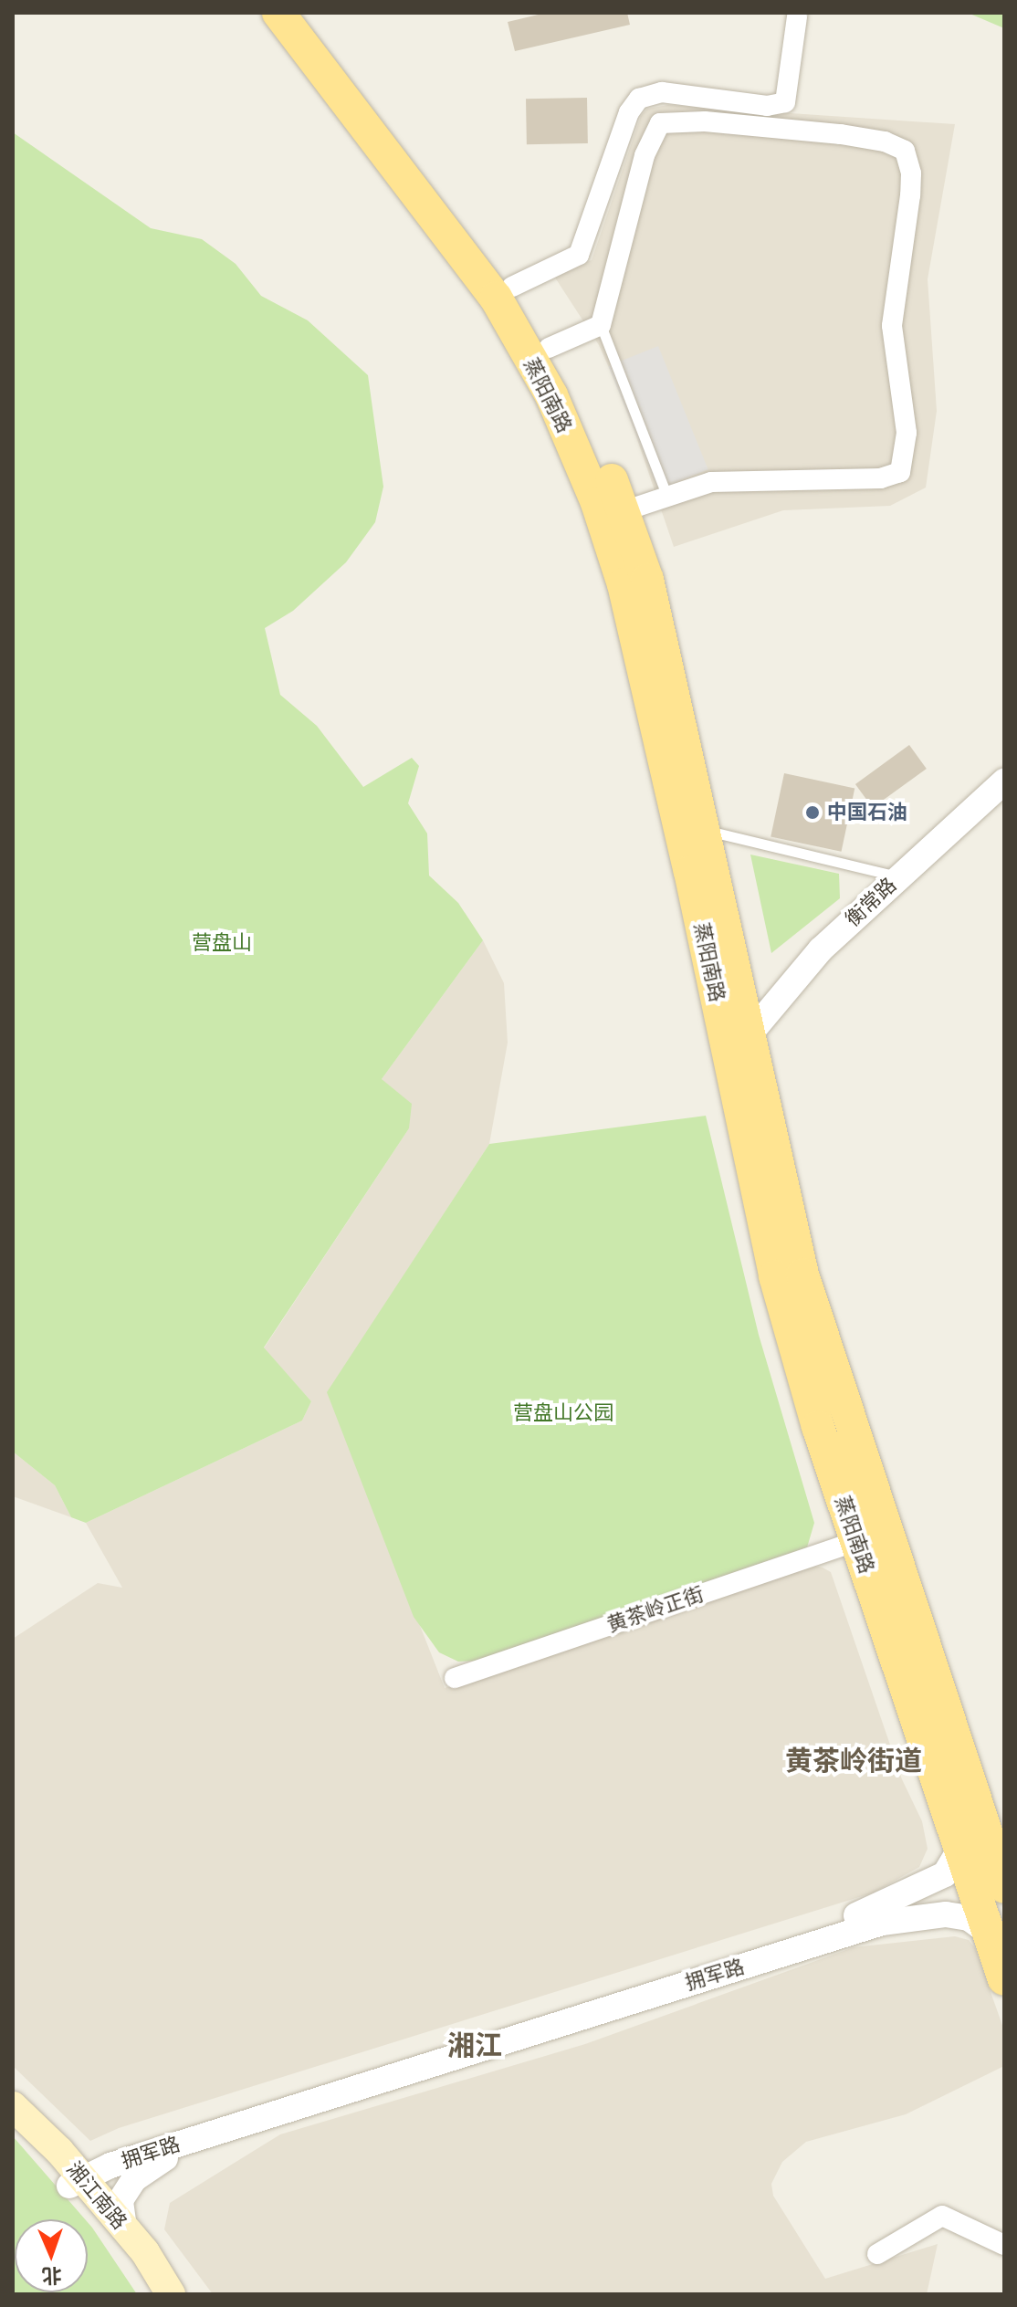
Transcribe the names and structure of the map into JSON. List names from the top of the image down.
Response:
{
  "streets": {
    "main road": ["蒸阳南路", "湘江南路"],
    "street": ["衡常路", "黄茶岭正街", "拥军路"]
  },
  "crossings": [
    ["蒸阳南路", "衡常路"],
    ["蒸阳南路", "黄茶岭正街"],
    ["蒸阳南路", "拥军路"],
    ["拥军路", "湘江南路"]
  ],
  "districts": ["黄茶岭街道", "湘江"],
  "parks": ["营盘山", "营盘山公园"],
  "places": ["中国石油"],
  "north": "bottom"
}
